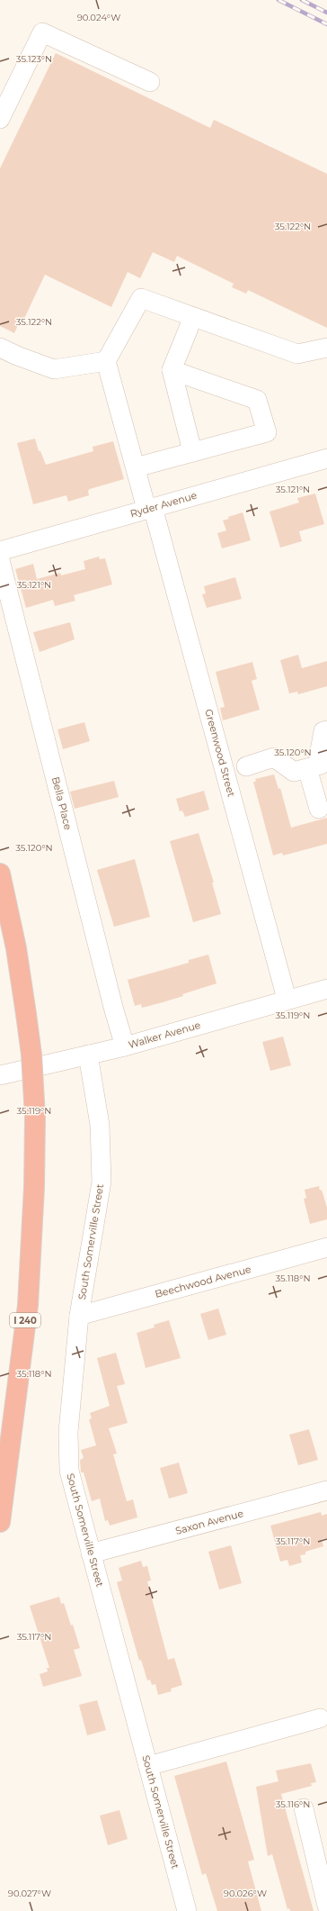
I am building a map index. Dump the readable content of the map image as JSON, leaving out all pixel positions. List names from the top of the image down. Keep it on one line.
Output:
{"streets":{"highway":["I 240"],"street":["Ryder Avenue","Greenwood Street","Bella Place","Walker Avenue","South Somerville Street","Beechwood Avenue","Saxon Avenue"]},"crossings":[["Ryder Avenue","Greenwood Street"],["Greenwood Street","Walker Avenue"],["Bella Place","Walker Avenue"],["Walker Avenue","South Somerville Street"],["South Somerville Street","Beechwood Avenue"],["South Somerville Street","Saxon Avenue"]],"coordinates":["90.024°W","35.123°N","35.122°N","35.121°N","35.120°N","35.119°N","35.118°N","35.117°N","35.116°N","90.027°W","90.026°W"]}
